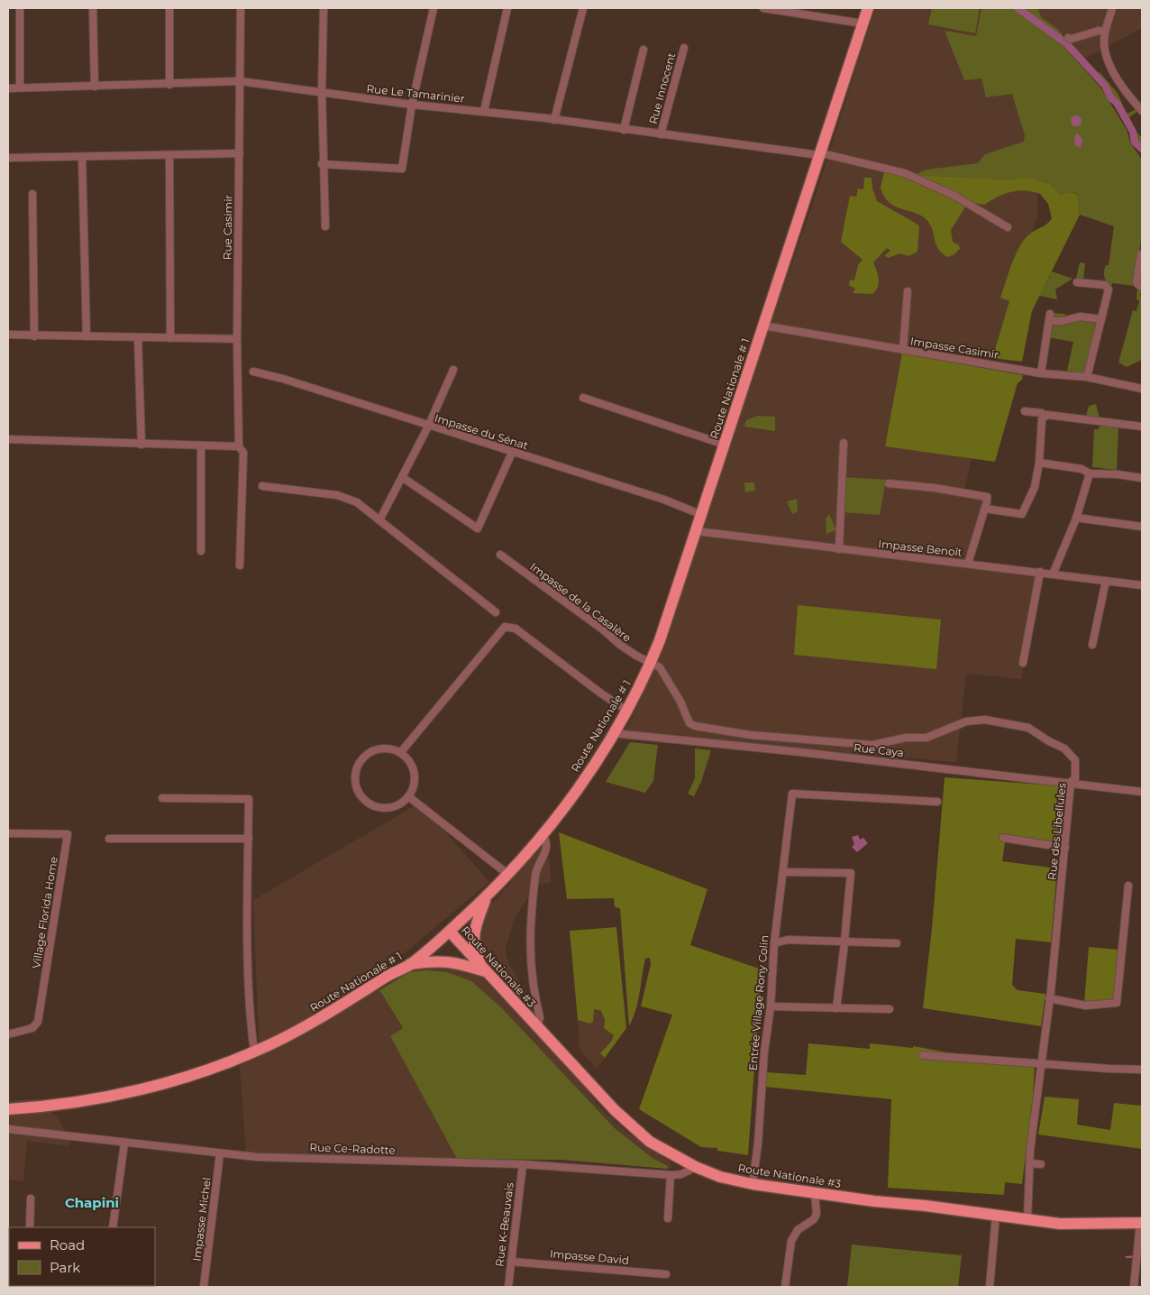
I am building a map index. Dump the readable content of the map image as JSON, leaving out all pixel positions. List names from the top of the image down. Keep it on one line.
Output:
{"streets":{"main road":["Route Nationale # 1","Route Nationale #3"],"street":["Rue Innocent","Rue Le Tamarinier","Rue Casimir","Impasse Casimir","Impasse du Sénat","Impasse Benoît","Impasse de la Casalère","Rue Caya","Rue des Libellules","Village Florida Home","Entrée Village Rony Colin","Rue Ce-Radotte","Impasse Michel","Rue K-Beauvais","Impasse David"]},"crossings":[["Rue Innocent","Rue Le Tamarinier"],["Rue Le Tamarinier","Rue Casimir"],["Rue Le Tamarinier","Route Nationale # 1"],["Impasse Casimir","Route Nationale # 1"],["Route Nationale # 1","Impasse du Sénat"],["Route Nationale # 1","Impasse Benoît"],["Route Nationale # 1","Impasse de la Casalère"],["Route Nationale # 1","Rue Caya"],["Route Nationale # 1","Rue des Libellules"],["Route Nationale # 1","Route Nationale #3"],["Impasse de la Casalère","Rue des Libellules"],["Rue Caya","Rue des Libellules"],["Rue des Libellules","Route Nationale #3"],["Route Nationale #3","Entrée Village Rony Colin"],["Route Nationale #3","Rue Ce-Radotte"],["Rue Ce-Radotte","Impasse Michel"],["Rue Ce-Radotte","Rue K-Beauvais"],["Rue K-Beauvais","Impasse David"]],"districts":["Chapini"],"legend":["Road","Park"]}
